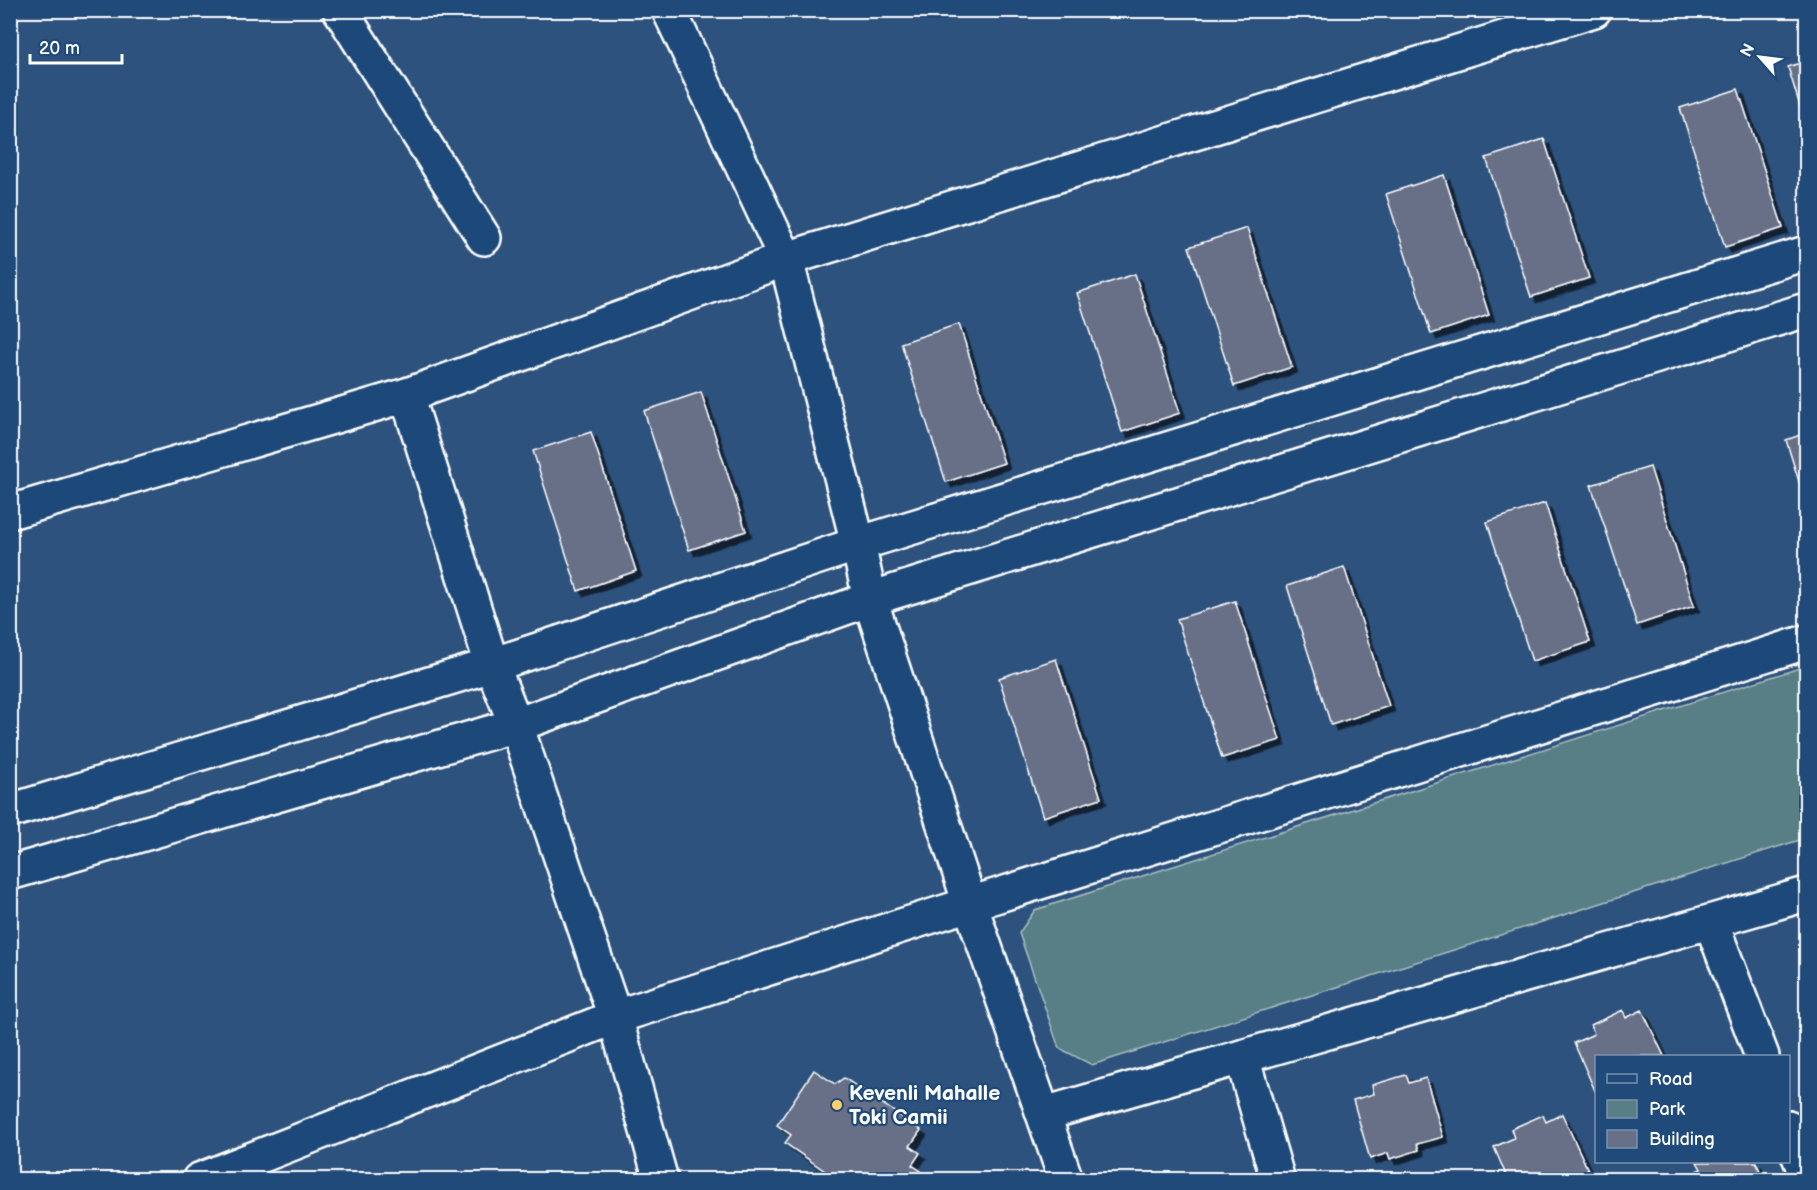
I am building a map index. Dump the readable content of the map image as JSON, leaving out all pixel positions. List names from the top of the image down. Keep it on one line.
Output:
{"places":["Kevenli Mahalle Toki Camii"],"legend":["Road","Park","Building"],"scale_bar":"20 m","north":"top left"}
